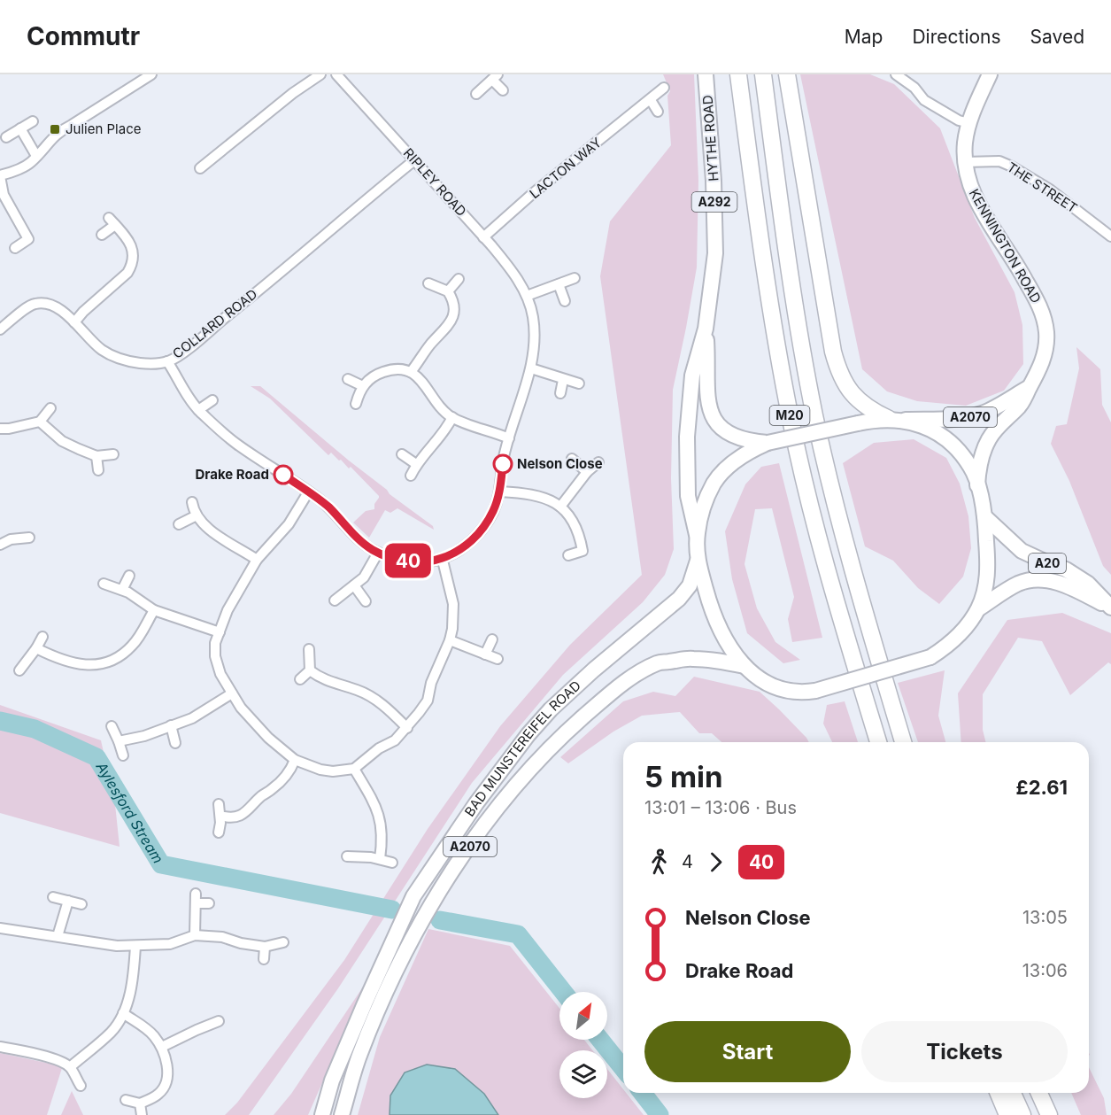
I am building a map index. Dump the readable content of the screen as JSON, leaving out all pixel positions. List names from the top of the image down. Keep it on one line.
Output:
{"streets":{"highway":["M20"],"main road":["HYTHE ROAD","A292","KENNINGTON ROAD","A2070","A20","BAD MUNSTEREIFEL ROAD"],"street":["LACTON WAY","RIPLEY ROAD","THE STREET","COLLARD ROAD"]},"crossings":[["LACTON WAY","RIPLEY ROAD"],["RIPLEY ROAD","COLLARD ROAD"],["THE STREET","KENNINGTON ROAD"],["KENNINGTON ROAD","A2070"]],"water":["Aylesford Stream"],"places":{"transit":["Julien Place"],"other":["Nelson Close","Drake Road"]},"lines":["bus line 40"],"north":"top right","page":{"header":"Commutr","nav":["Map","Directions","Saved"],"on_map":"40","heading":["5 min","13:01 – 13:06 · Bus","£2.61"],"legs":["4","40"],"list":[{"name":"Nelson Close","value":"13:05"},{"name":"Drake Road","value":"13:06"}],"buttons":["Start","Tickets"]}}
